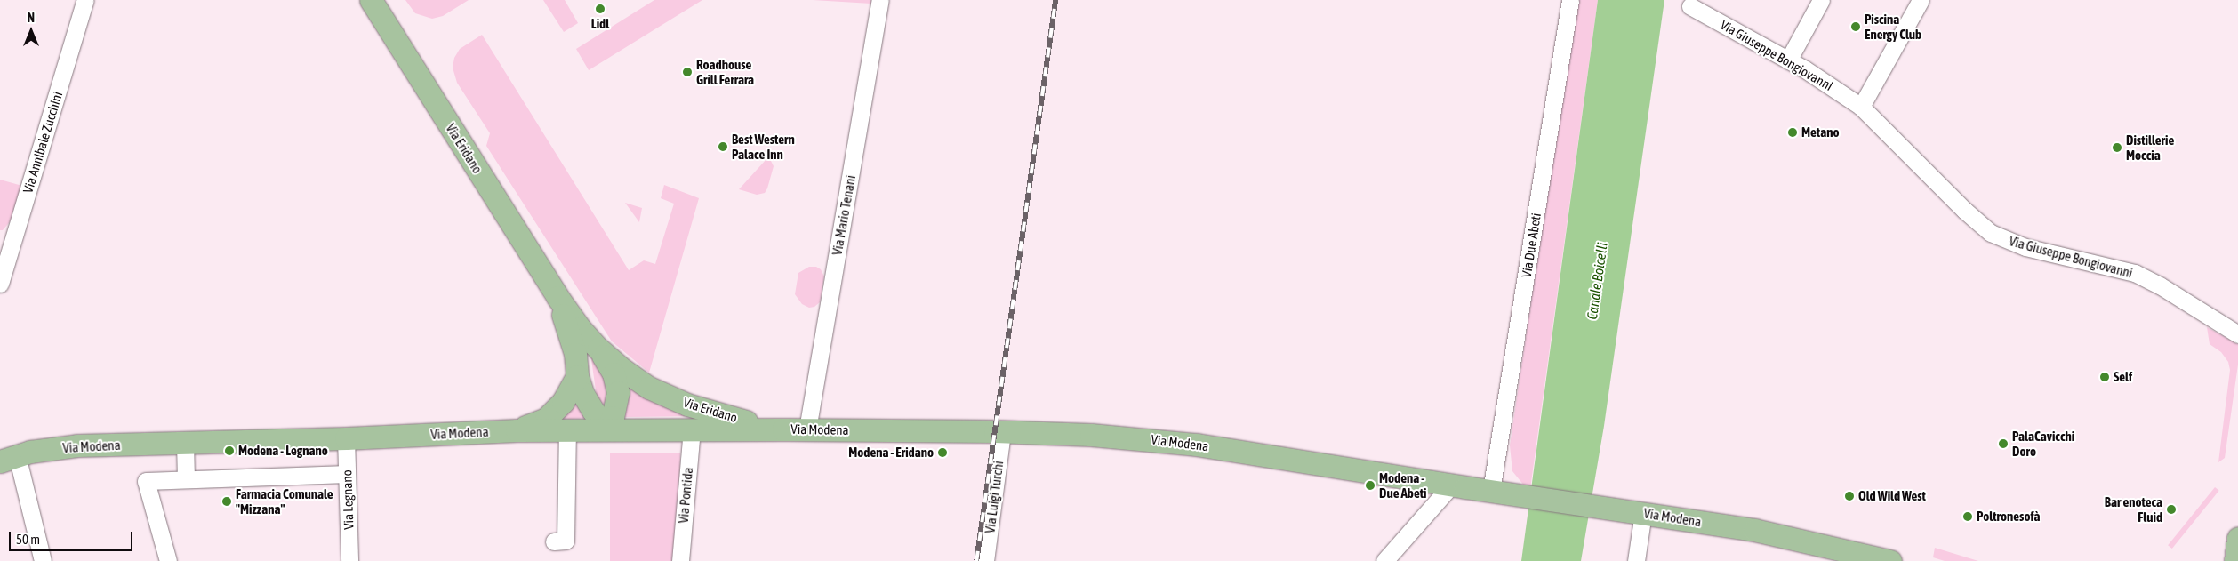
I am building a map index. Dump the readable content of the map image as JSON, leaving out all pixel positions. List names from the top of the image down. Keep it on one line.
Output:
{"streets":{"main road":["Via Eridano","Via Modena"],"street":["Via Giuseppe Bongiovanni","Via Annibale Zucchini","Via Mario Tenani","Via Due Abeti","Via Pontida","Via Luigi Turchi","Via Legnano"]},"crossings":[["Via Eridano","Via Modena"],["Via Mario Tenani","Via Modena"],["Via Due Abeti","Via Modena"],["Via Modena","Via Pontida"],["Via Modena","Via Luigi Turchi"],["Via Modena","Via Legnano"]],"water":["Canale Boicelli"],"places":["Lidl","Piscina Energy Club","Roadhouse Grill Ferrara","Metano","Best Western Palace Inn","Distillerie Moccia","Self","PalaCavicchi Doro","Modena - Legnano","Modena - Eridano","Modena - Due Abeti","Old Wild West","Farmacia Comunale \"Mizzana\"","Bar enoteca Fluid","Poltronesofà"],"scale_bar":"50 m","north":"top"}
